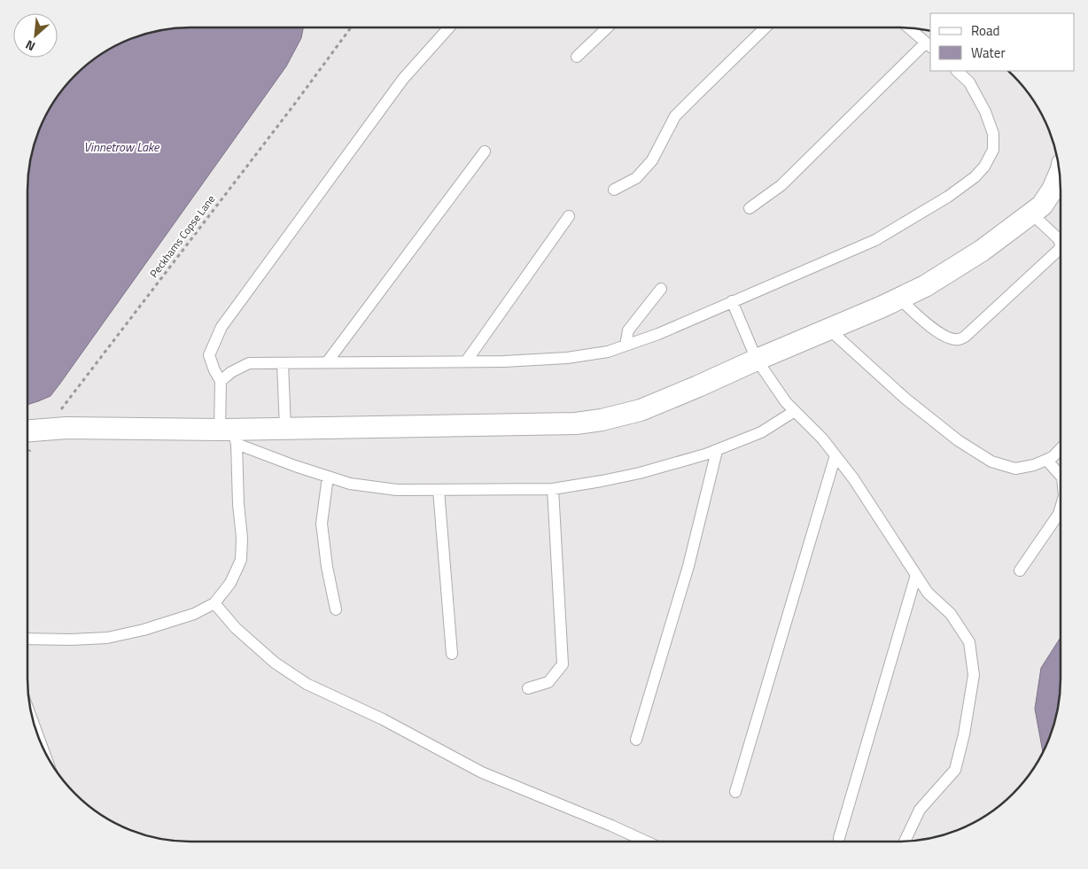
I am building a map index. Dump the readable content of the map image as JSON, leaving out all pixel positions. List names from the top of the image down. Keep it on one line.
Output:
{"streets":{"path":["Peckhams Copse Lane"]},"water":["Vinnetrow Lake"],"legend":["Road","Water"],"north":"bottom left"}
